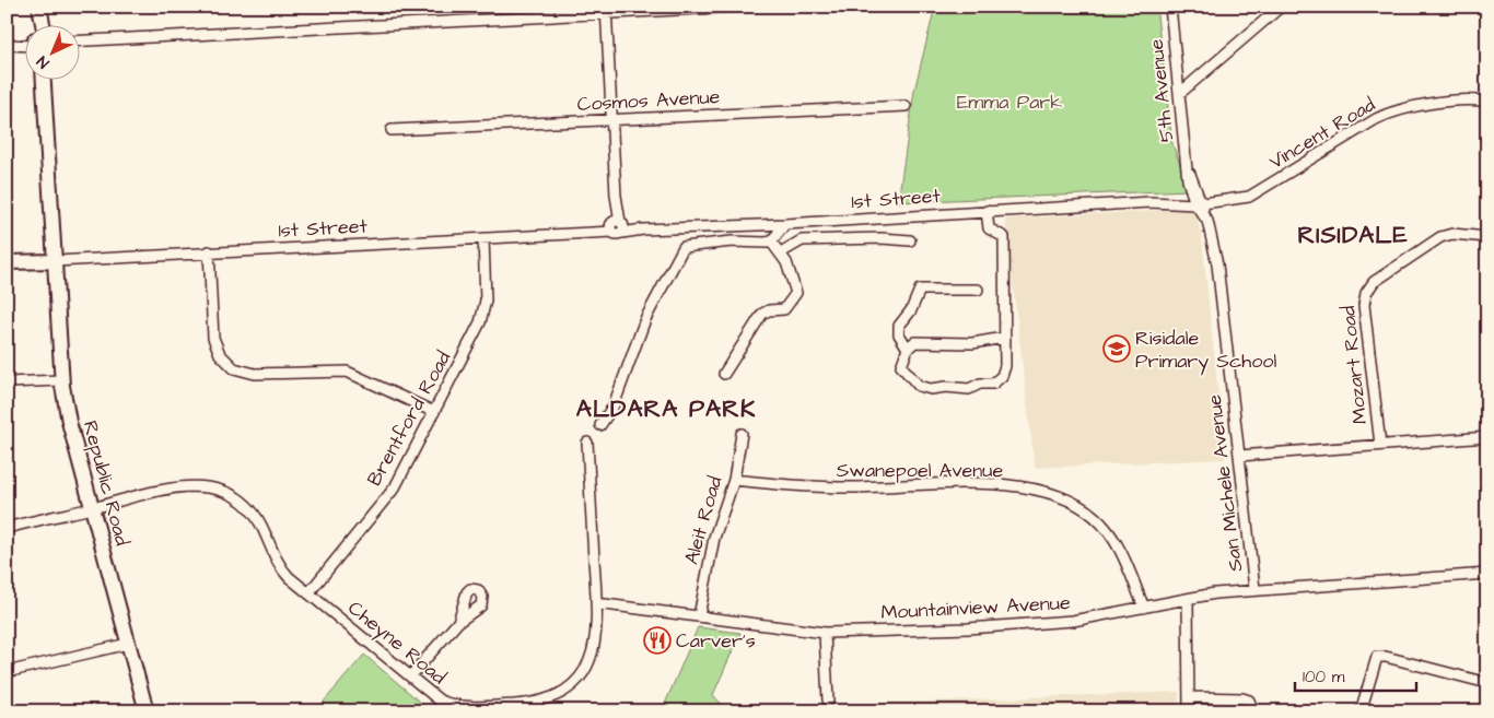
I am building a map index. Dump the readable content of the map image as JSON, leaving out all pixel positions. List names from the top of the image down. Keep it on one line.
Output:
{"streets":{"main road":["Republic Road"],"street":["5th Avenue","Cosmos Avenue","Vincent Road","1st Street","Mozart Road","Brentford Road","Swanepoel Avenue","San Michele Avenue","Aleit Road","Mountainview Avenue","Cheyne Road"]},"crossings":[["5th Avenue","San Michele Avenue"],["Vincent Road","1st Street"],["Vincent Road","San Michele Avenue"],["1st Street","Brentford Road"],["1st Street","Republic Road"],["1st Street","San Michele Avenue"],["Brentford Road","Cheyne Road"],["Swanepoel Avenue","Aleit Road"],["Swanepoel Avenue","Mountainview Avenue"],["Republic Road","Cheyne Road"],["San Michele Avenue","Mountainview Avenue"],["Aleit Road","Mountainview Avenue"],["Mountainview Avenue","Cheyne Road"]],"districts":["RISIDALE","ALDARA PARK"],"parks":["Emma Park"],"places":{"school or university":["Risidale Primary School"],"restaurant":["Carver's"]},"scale_bar":"100 m","north":"bottom left"}
